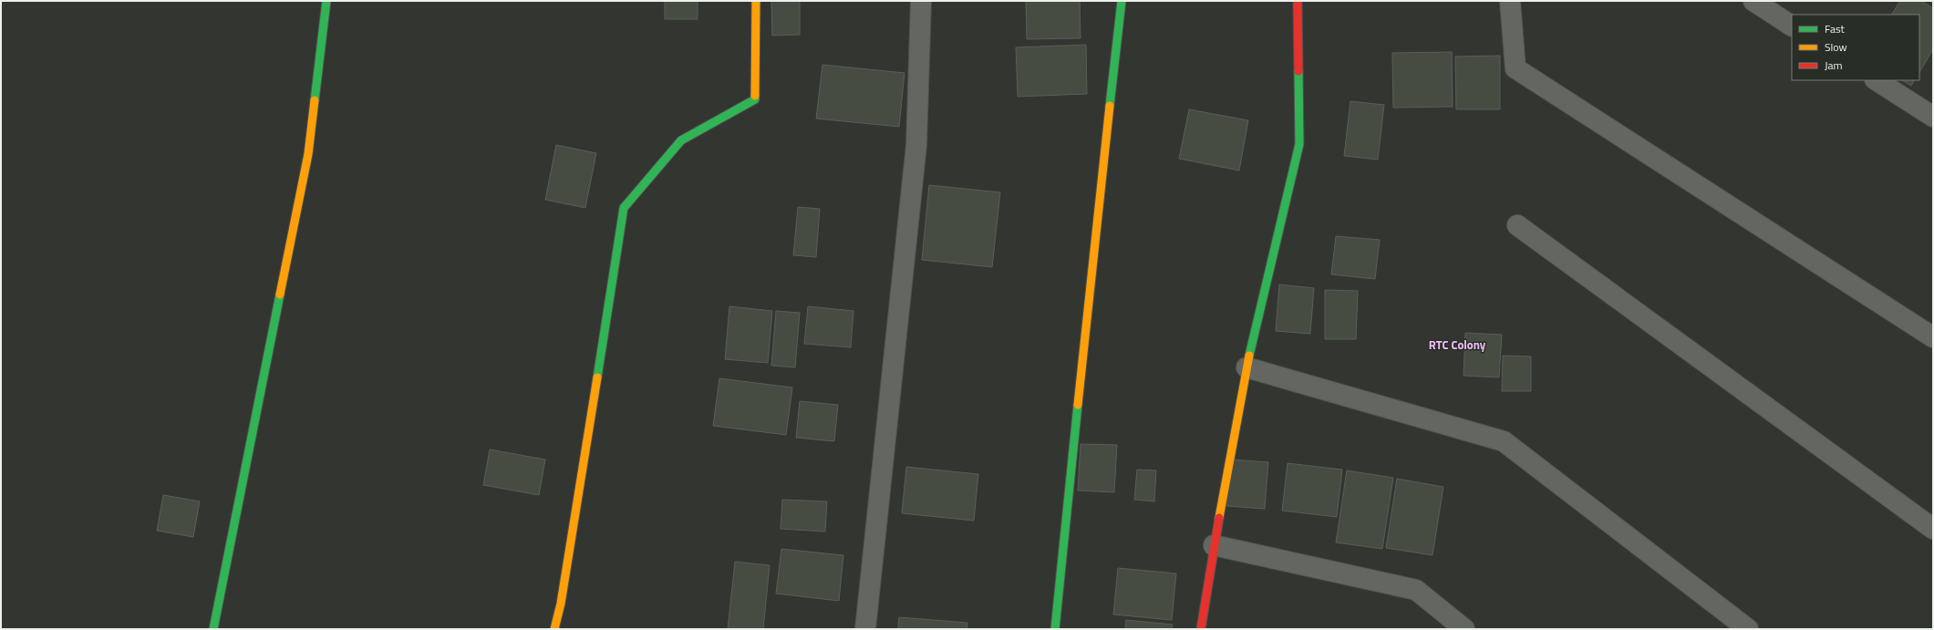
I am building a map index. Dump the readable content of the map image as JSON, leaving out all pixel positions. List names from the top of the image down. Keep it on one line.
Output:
{"districts":["RTC Colony"],"legend":["Fast","Slow","Jam"]}
